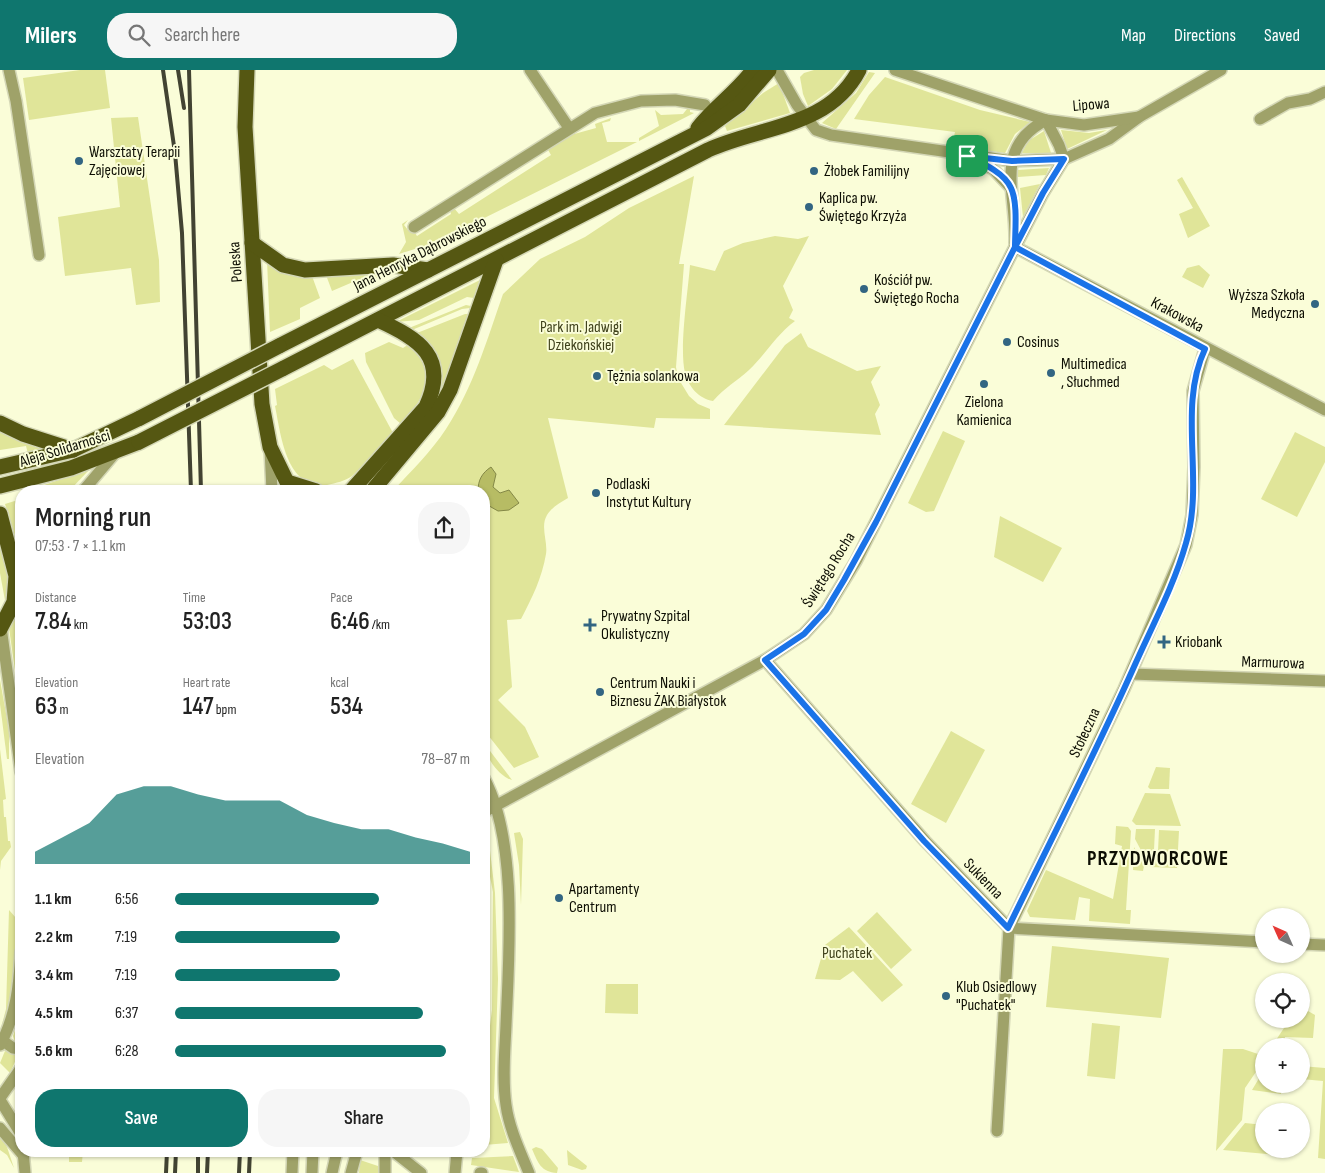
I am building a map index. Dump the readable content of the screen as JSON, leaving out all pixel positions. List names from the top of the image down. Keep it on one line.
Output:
{"streets":{"main road":["Jana Henryka Dąbrowskiego","Poleska","Aleja Solidarności"],"street":["Lipowa","Krakowska","Świętego Rocha","Marmurowa","Stołeczna","Sukienna"]},"crossings":[["Lipowa","Świętego Rocha"],["Jana Henryka Dąbrowskiego","Aleja Solidarności"],["Krakowska","Świętego Rocha"],["Krakowska","Stołeczna"],["Świętego Rocha","Sukienna"],["Marmurowa","Stołeczna"],["Stołeczna","Sukienna"]],"districts":["PRZYDWORCOWE"],"parks":["Park im. Jadwigi Dziekońskiej","Puchatek"],"places":{"other":["Warsztaty Terapii Zajęciowej","Żłobek Familijny","Kaplica pw. Świętego Krzyża","Kościół pw. Świętego Rocha","Wyższa Szkoła Medyczna","Cosinus","Multimedica , Słuchmed","Tężnia solankowa","Zielona Kamienica","Podlaski Instytut Kultury","Centrum Nauki i Biznesu ŻAK Białystok","Apartamenty Centrum","Klub Osiedlowy \"Puchatek\""],"health":["Prywatny Szpital Okulistyczny","Kriobank"]},"north":"top left","page":{"header":"Milers","search":"Search here","nav":["Map","Directions","Saved"],"heading":["Morning run","07:53 · 7 × 1.1 km"],"stats":[["Distance","7.84 km"],["Time","53:03"],["Pace","6:46 /km"],["Elevation","63 m"],["Heart rate","147 bpm"],["kcal","534"]],"chart":["Elevation","78–87 m"],"list":[{"name":"1.1 km","note":"6:56"},{"name":"2.2 km","note":"7:19"},{"name":"3.4 km","note":"7:19"},{"name":"4.5 km","note":"6:37"},{"name":"5.6 km","note":"6:28"}],"map_buttons":["+","−"],"buttons":["Save","Share"]}}
